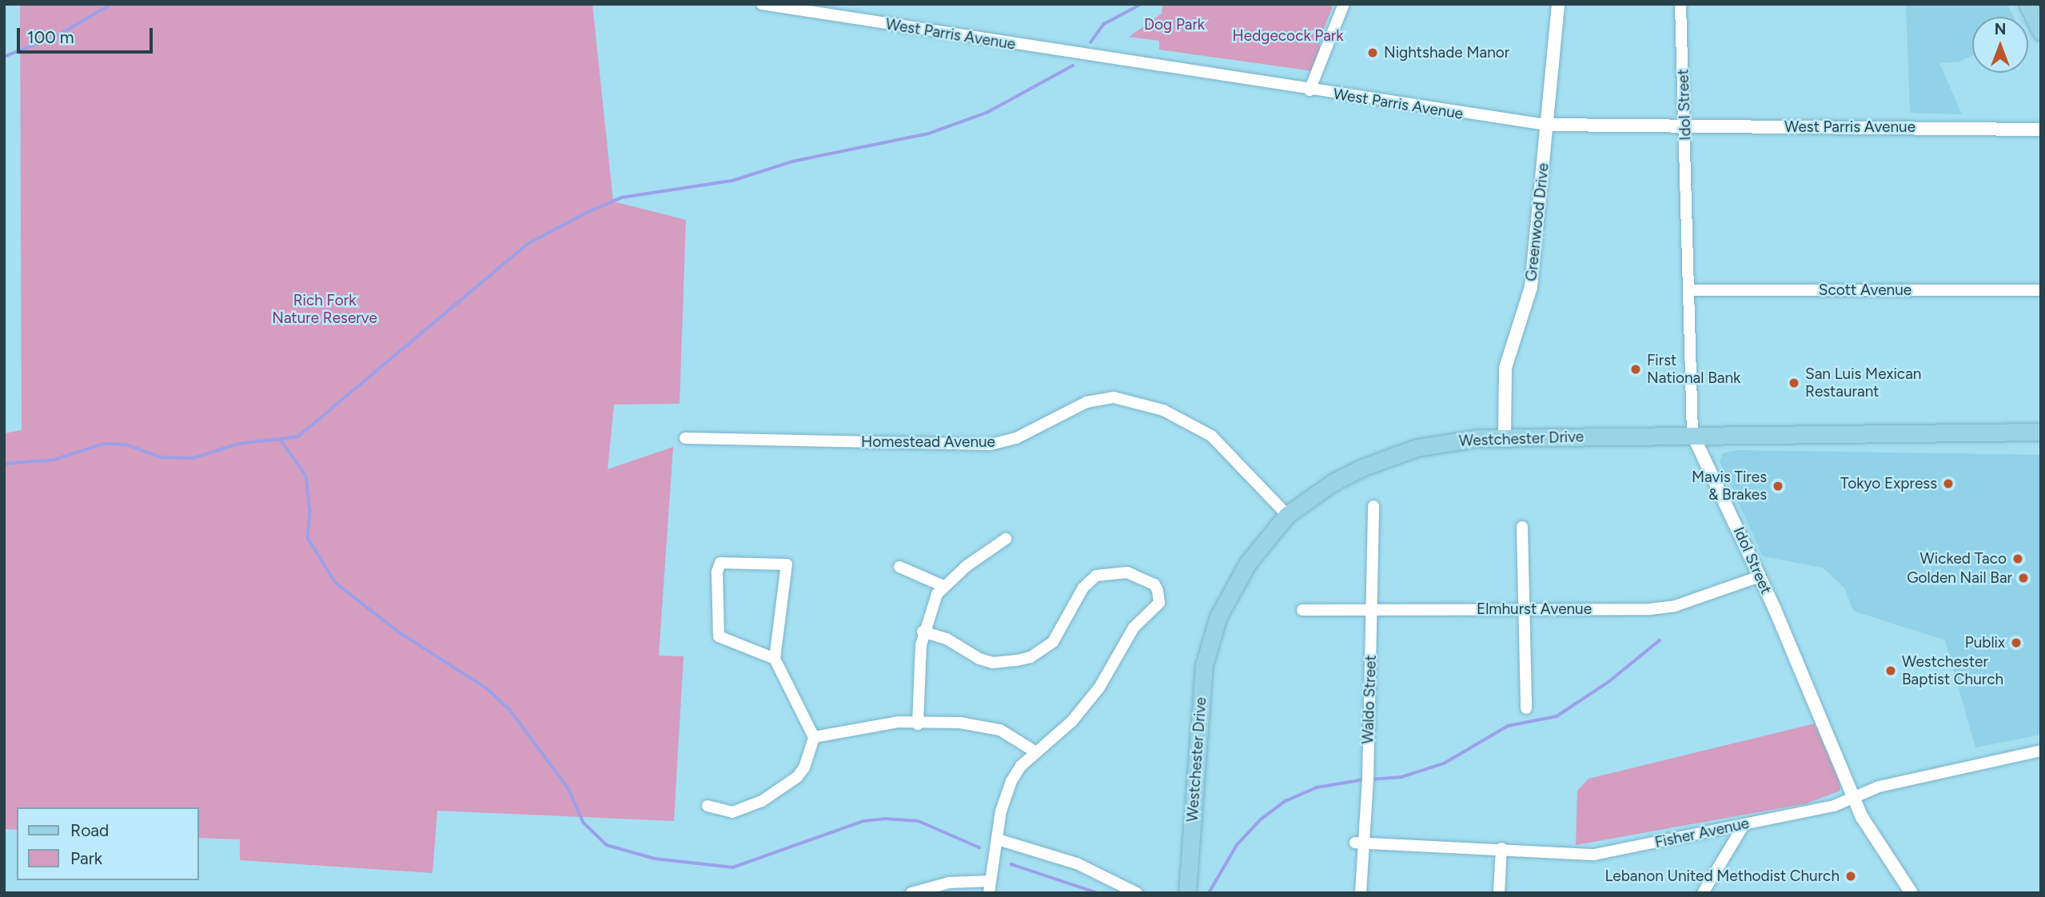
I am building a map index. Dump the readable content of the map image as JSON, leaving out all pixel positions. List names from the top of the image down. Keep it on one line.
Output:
{"streets":{"main road":["Westchester Drive"],"street":["West Parris Avenue","Idol Street","Greenwood Drive","Scott Avenue","Homestead Avenue","Elmhurst Avenue","Waldo Street","Fisher Avenue"]},"crossings":[["West Parris Avenue","Idol Street"],["West Parris Avenue","Greenwood Drive"],["Idol Street","Scott Avenue"],["Idol Street","Westchester Drive"],["Idol Street","Elmhurst Avenue"],["Idol Street","Fisher Avenue"],["Greenwood Drive","Westchester Drive"],["Westchester Drive","Homestead Avenue"],["Elmhurst Avenue","Waldo Street"],["Waldo Street","Fisher Avenue"]],"parks":["Dog Park","Hedgecock Park","Rich Fork Nature Reserve"],"places":["Nightshade Manor","First National Bank","San Luis Mexican Restaurant","Tokyo Express","Mavis Tires & Brakes","Wicked Taco","Golden Nail Bar","Publix","Westchester Baptist Church","Lebanon United Methodist Church"],"legend":["Road","Park"],"scale_bar":"100 m","north":"top"}
